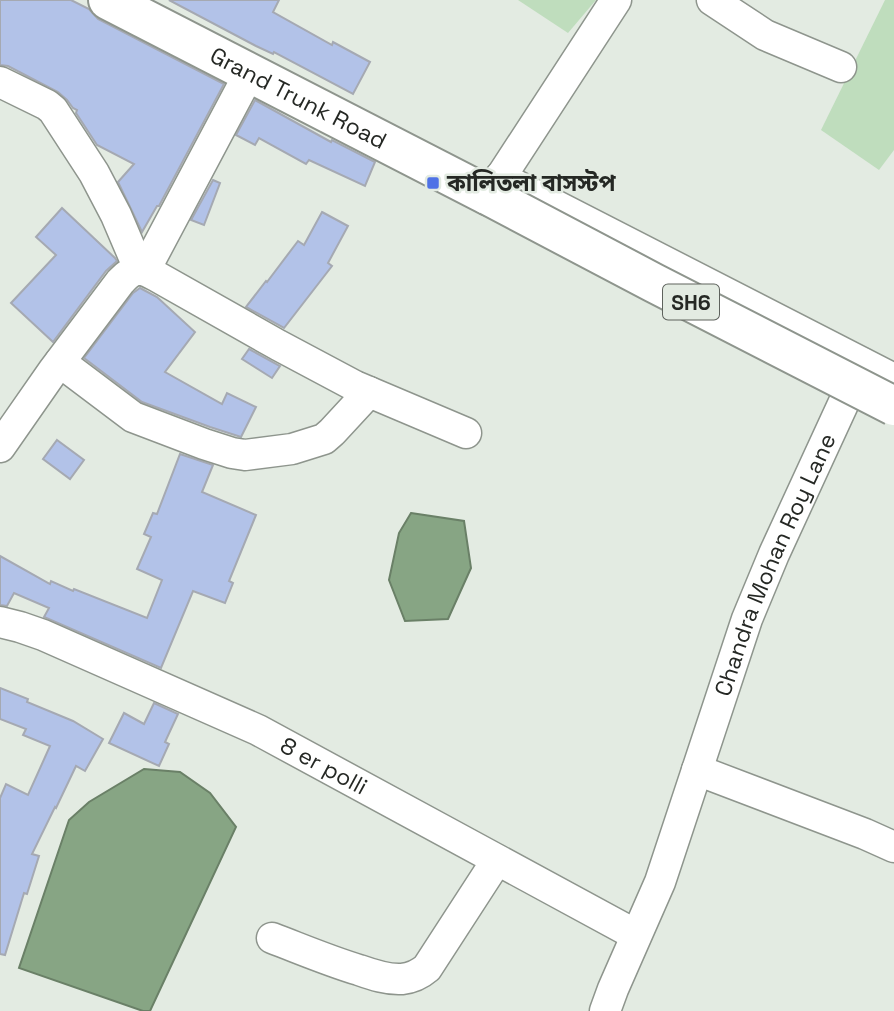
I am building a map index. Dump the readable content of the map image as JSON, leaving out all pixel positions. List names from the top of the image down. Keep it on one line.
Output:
{"streets":{"main road":["Grand Trunk Road","SH6"],"street":["Chandra Mohan Roy Lane","8 er polli"]},"crossings":[["Grand Trunk Road","SH6"],["Chandra Mohan Roy Lane","8 er polli"]],"places":{"transit":["কালিতলা বাসস্টপ"]}}
